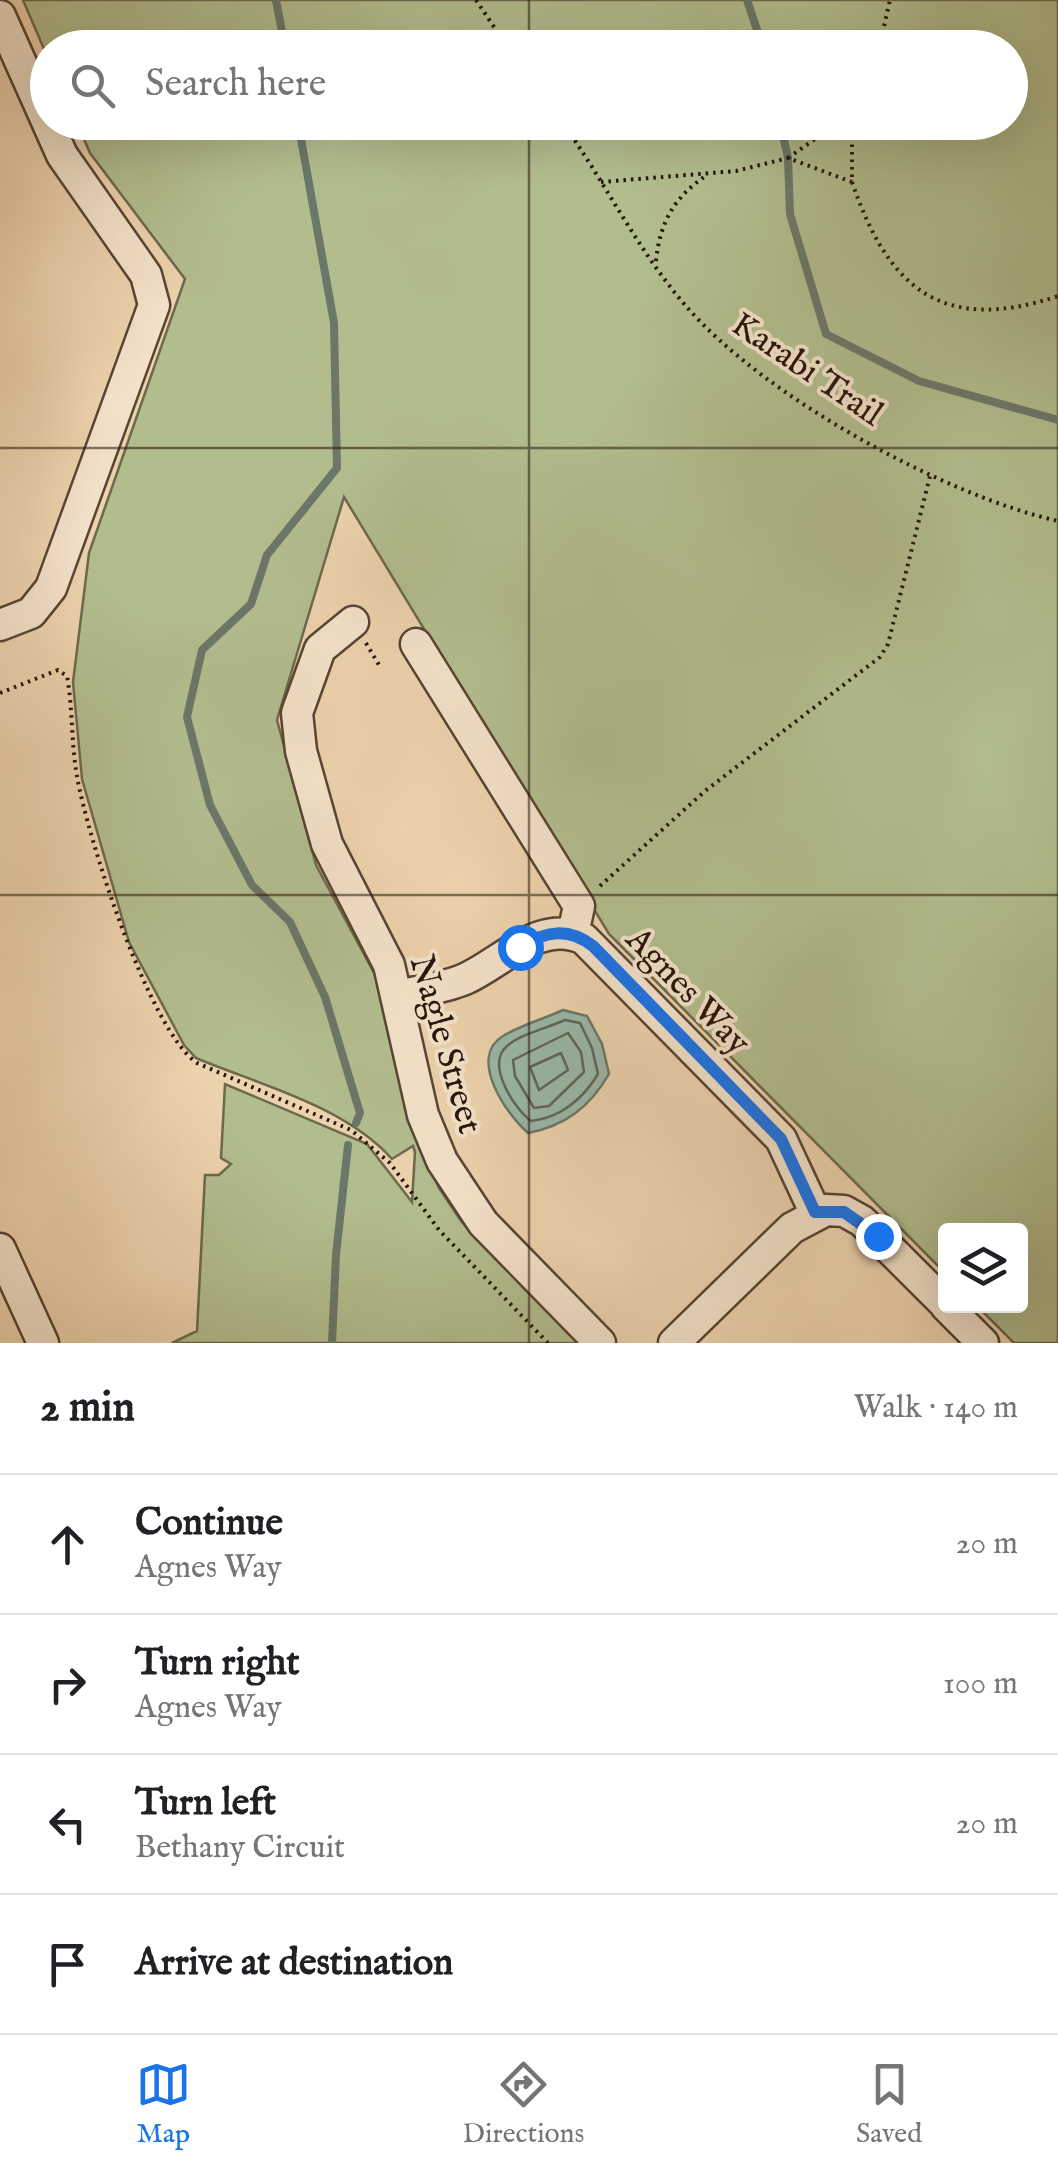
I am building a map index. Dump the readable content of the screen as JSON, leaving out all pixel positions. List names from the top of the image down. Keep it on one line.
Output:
{"streets":{"street":["Agnes Way","Nagle Street"],"path":["Karabi Trail"]},"crossings":[["Agnes Way","Nagle Street"]],"page":{"search":"Search here","heading":["2 min","Walk · 140 m"],"list":[["Continue","Agnes Way","20 m"],["Turn right","Agnes Way","100 m"],["Turn left","Bethany Circuit","20 m"],"Arrive at destination"],"nav":["Map","Directions","Saved"]}}
